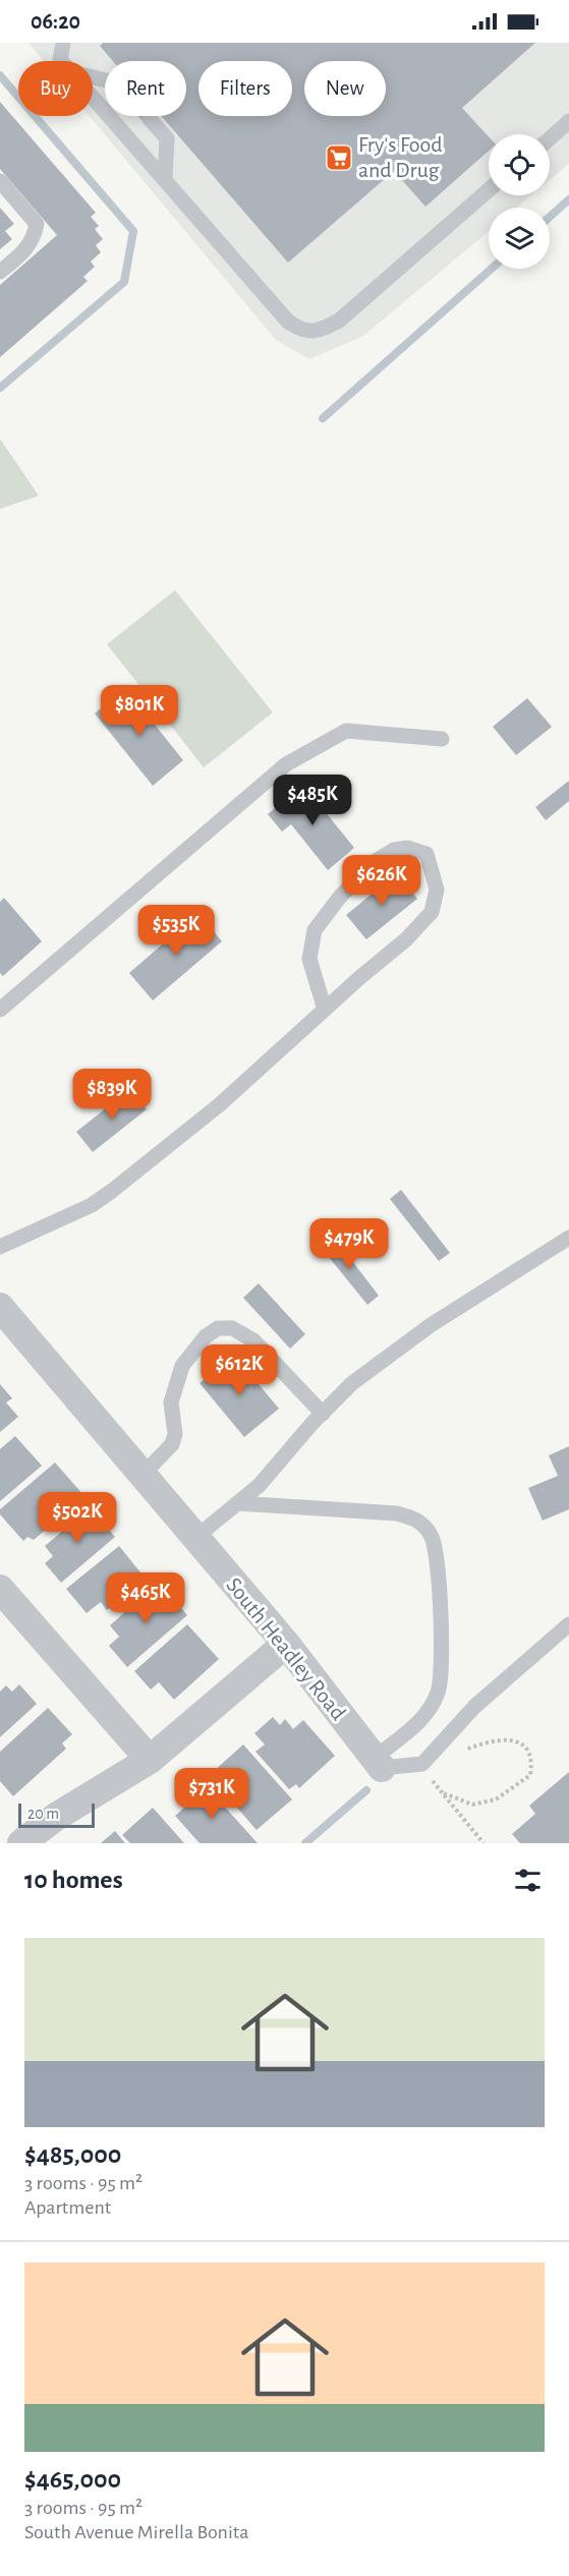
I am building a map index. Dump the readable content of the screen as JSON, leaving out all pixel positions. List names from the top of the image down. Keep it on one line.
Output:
{"streets":{"street":["South Headley Road"]},"places":{"supermarket":["Fry's Food and Drug"]},"scale_bar":"20 m","page":{"status":"06:20","chip":["Buy","Rent","Filters","New"],"price":["$801K","$485K","$626K","$535K","$839K","$479K","$612K","$502K","$465K","$731K"],"scale":"20 m","heading":"10 homes","list":[{"name":"$485,000","note":"3 rooms · 95 m² · Apartment"},{"name":"$465,000","note":"3 rooms · 95 m² · South Avenue Mirella Bonita"}]}}
